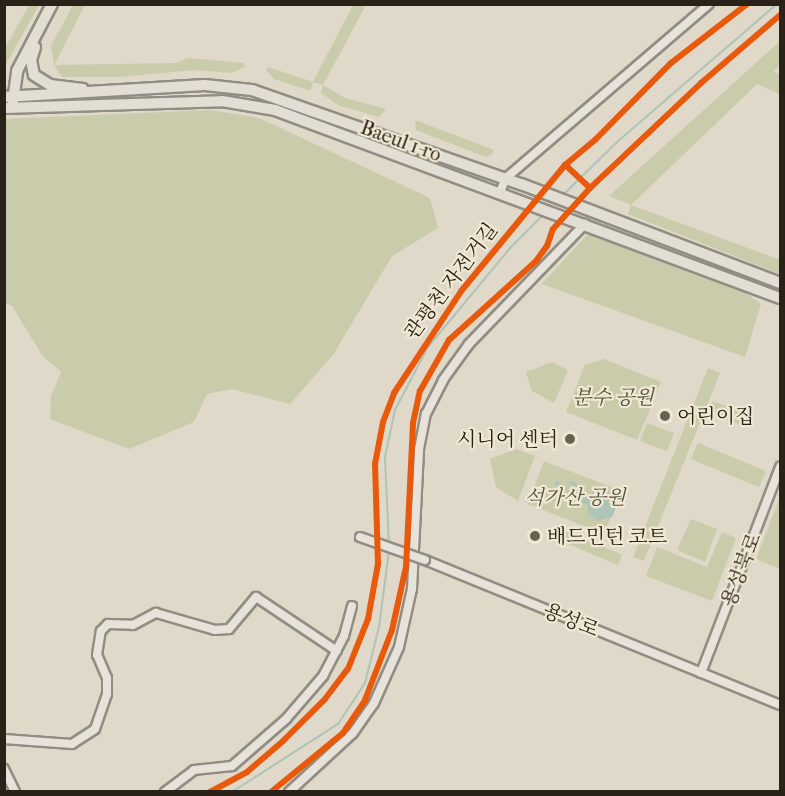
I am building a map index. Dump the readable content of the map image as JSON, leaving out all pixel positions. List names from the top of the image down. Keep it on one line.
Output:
{"streets":{"main road":["Baeul 1-ro"],"street":["용성북로","용성로"],"cycle path":["관평천 자전거길"]},"crossings":[["용성북로","용성로"]],"parks":["분수 공원","석가산 공원"],"places":["어린이집","시니어 센터","배드민턴 코트"]}
